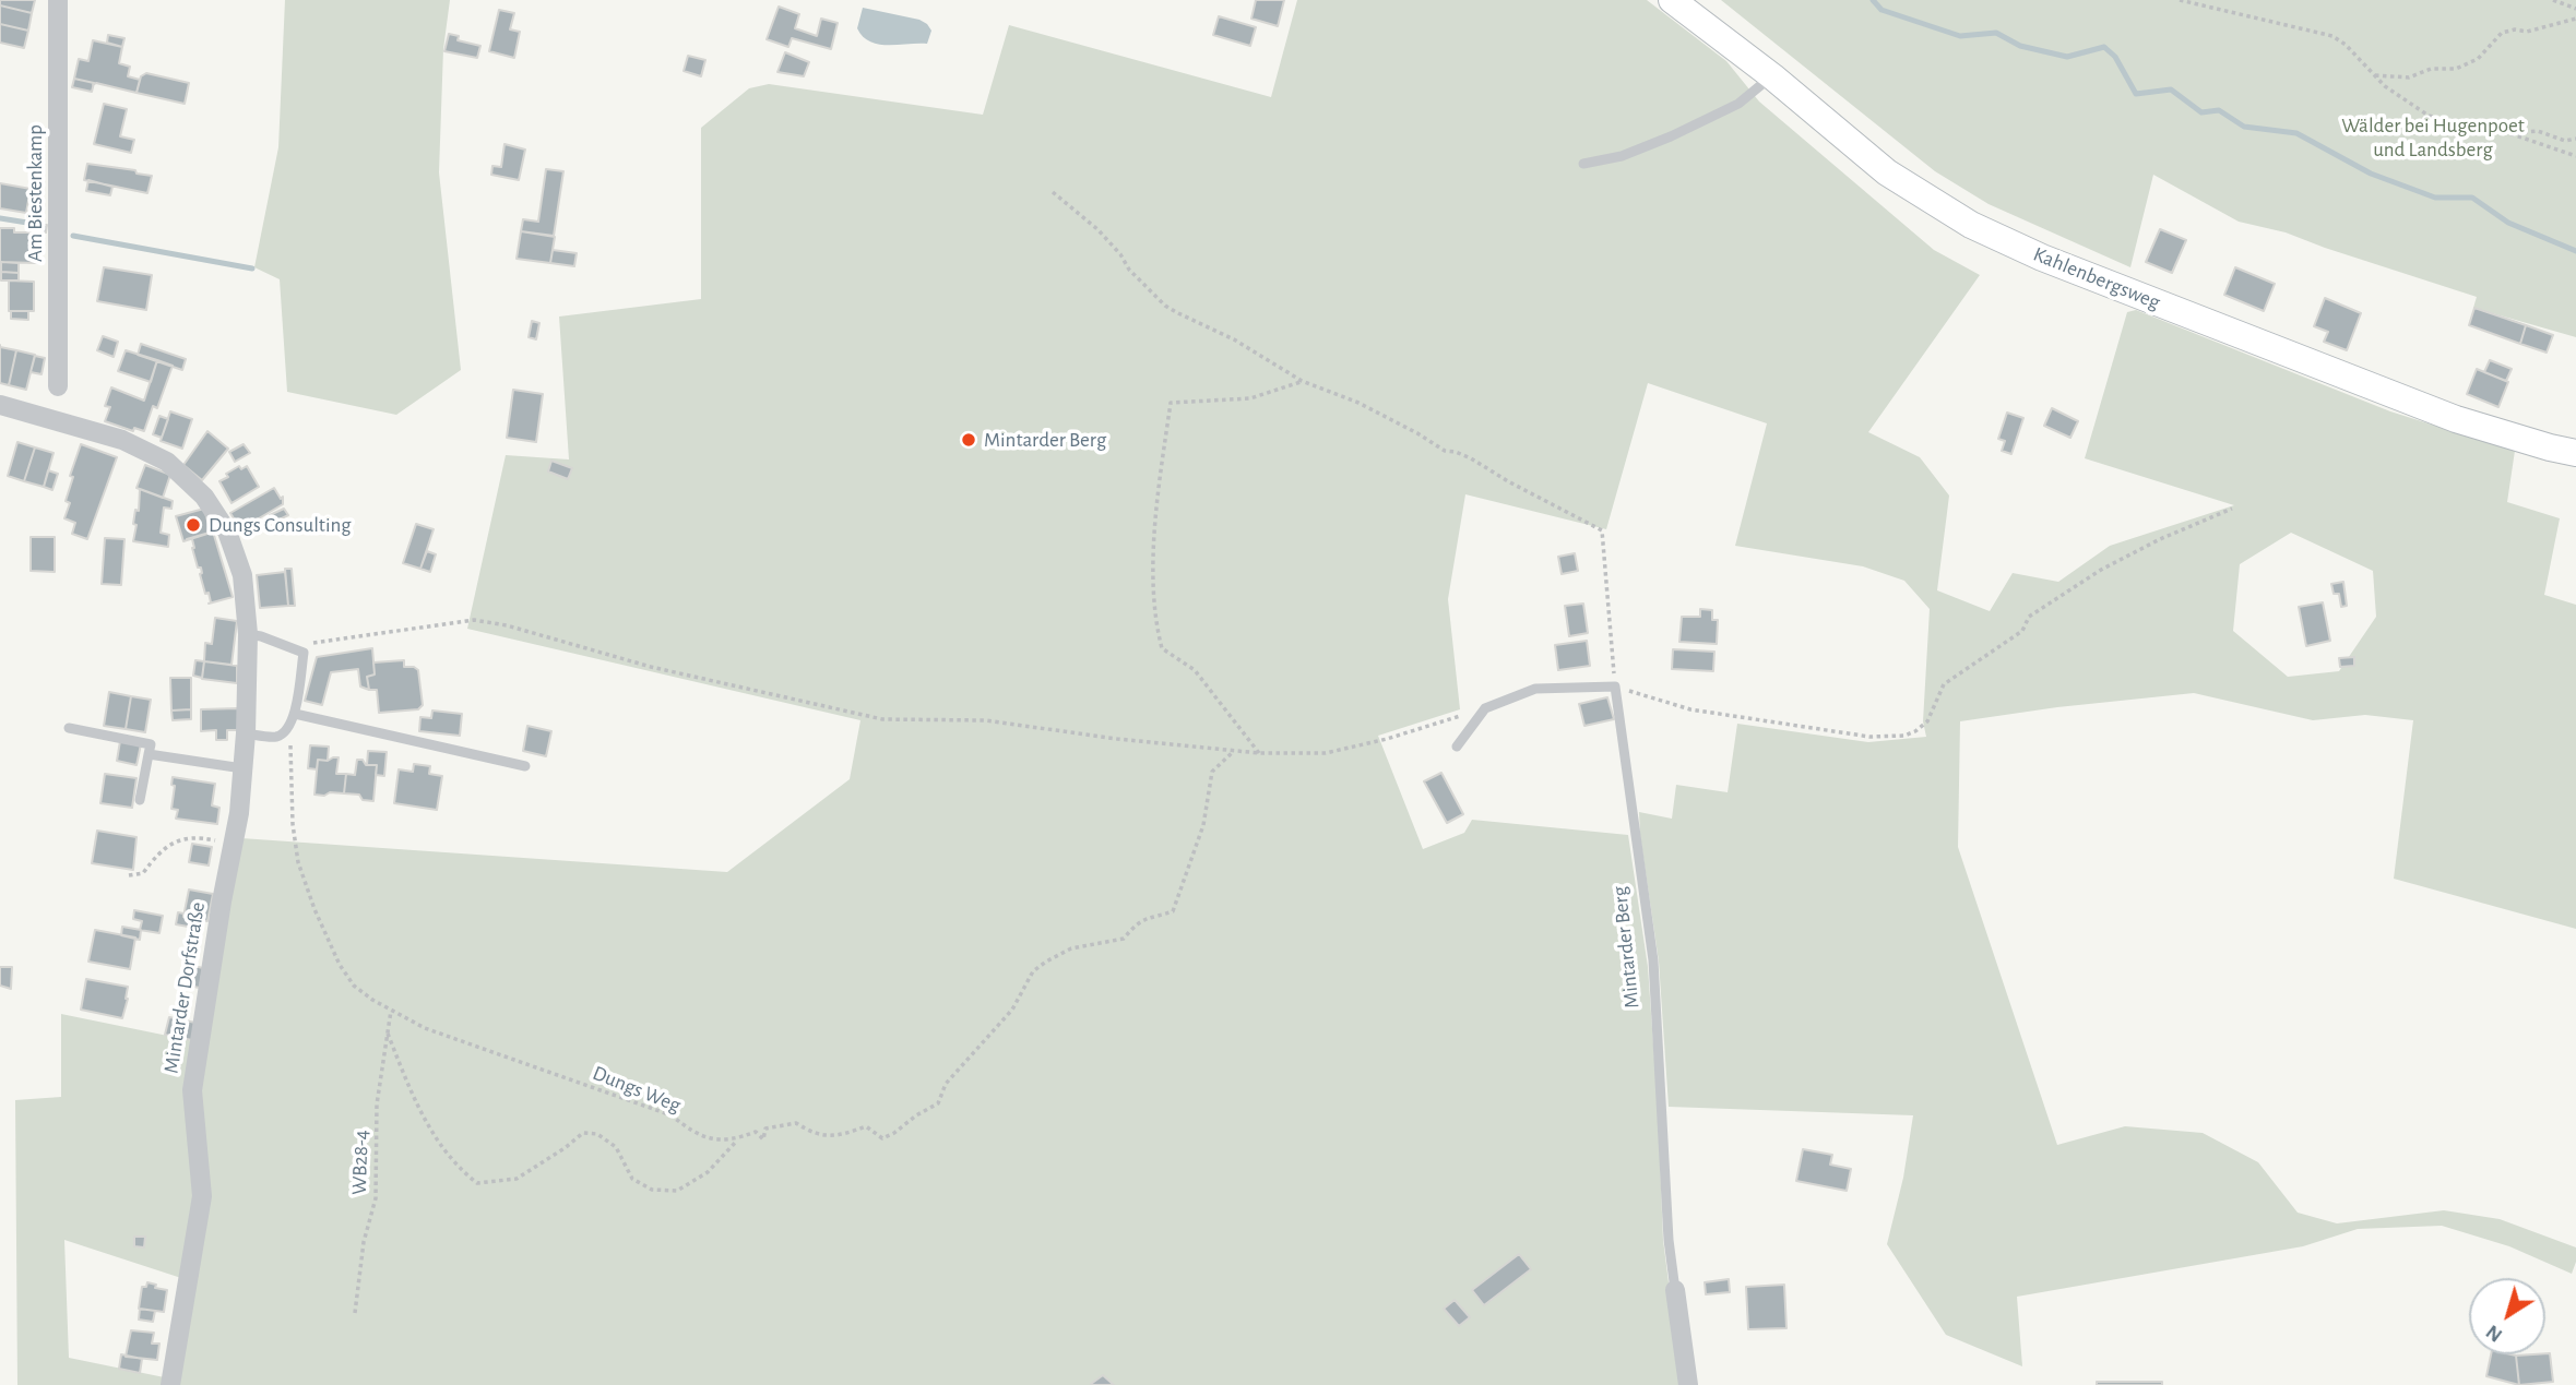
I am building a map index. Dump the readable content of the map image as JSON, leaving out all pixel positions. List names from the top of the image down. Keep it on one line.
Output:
{"streets":{"street":["Am Biestenkamp","Kahlenbergsweg","Mintarder Berg","Mintarder Dorfstraße"],"path":["Dungs Weg","WB28-4"]},"crossings":[["Dungs Weg","WB28-4"]],"parks":["Wälder bei Hugenpoet und Landsberg"],"places":["Mintarder Berg","Dungs Consulting"],"north":"bottom left"}
